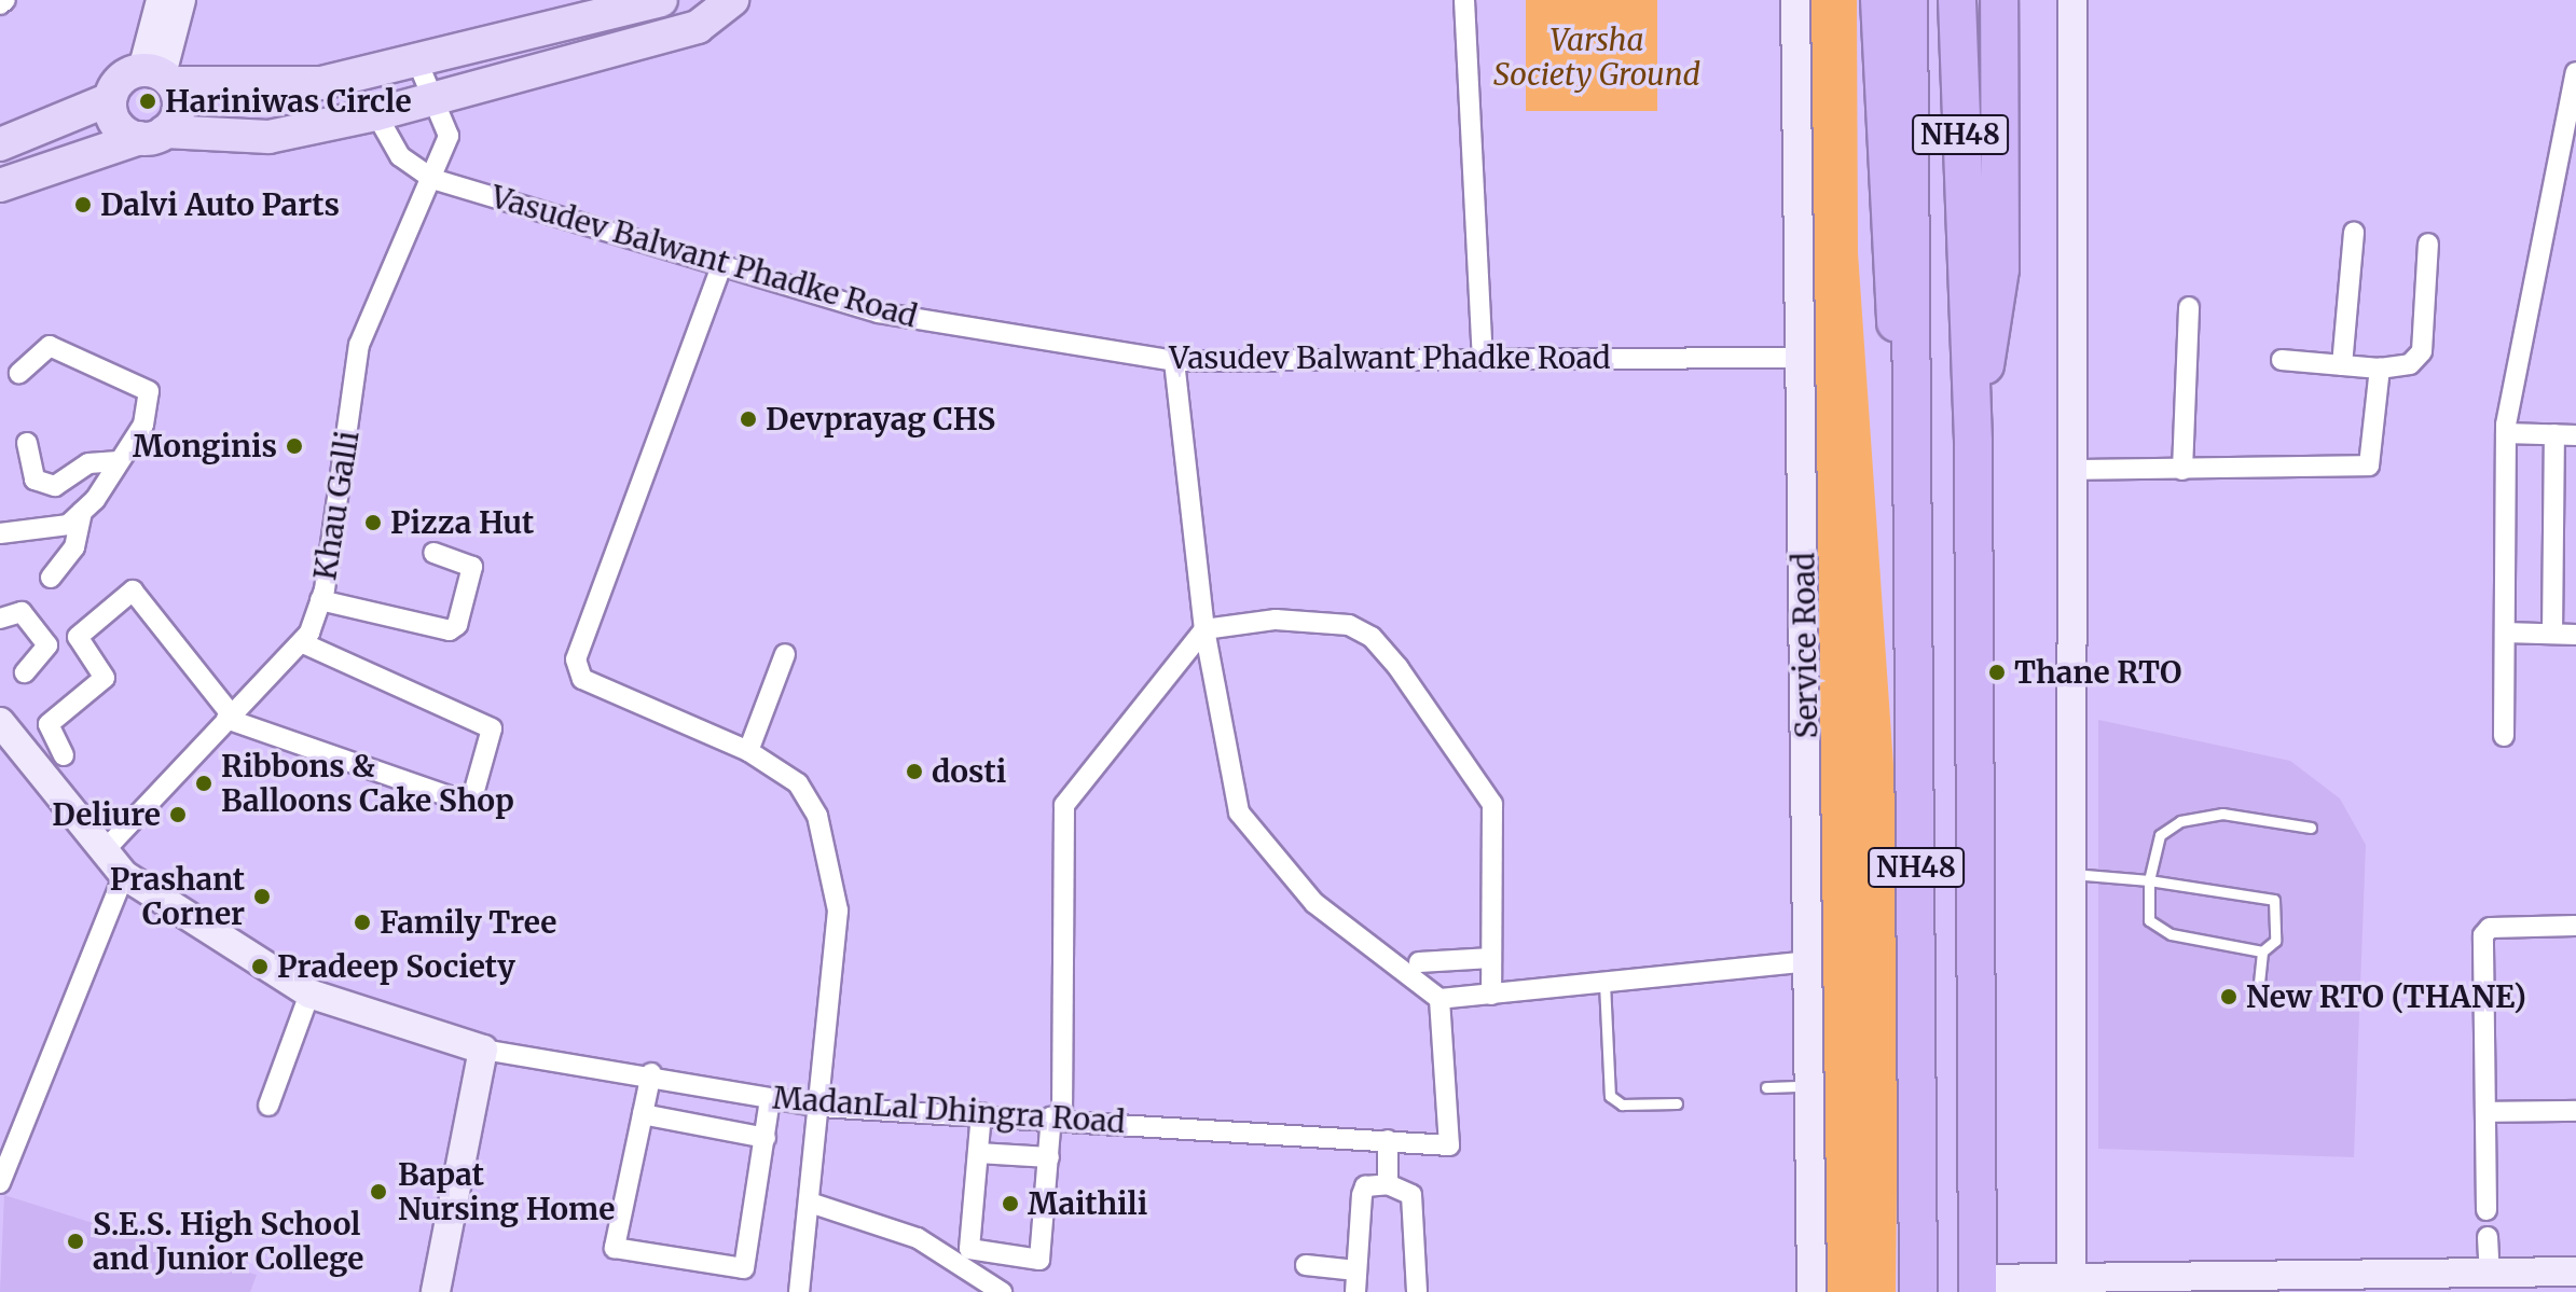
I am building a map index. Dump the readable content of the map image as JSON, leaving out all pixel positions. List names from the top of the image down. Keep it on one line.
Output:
{"streets":{"highway":["NH48"],"street":["Vasudev Balwant Phadke Road","Khau Galli","Service Road","MadanLal Dhingra Road"]},"crossings":[["Vasudev Balwant Phadke Road","Khau Galli"],["Vasudev Balwant Phadke Road","Service Road"],["Khau Galli","MadanLal Dhingra Road"]],"parks":["Varsha Society Ground"],"places":["Hariniwas Circle","Dalvi Auto Parts","Devprayag CHS","Monginis","Pizza Hut","Thane RTO","dosti","Ribbons & Balloons Cake Shop","Deliure","Prashant Corner","Family Tree","Pradeep Society","New RTO (THANE)","Bapat Nursing Home","Maithili","S.E.S. High School and Junior College"]}
